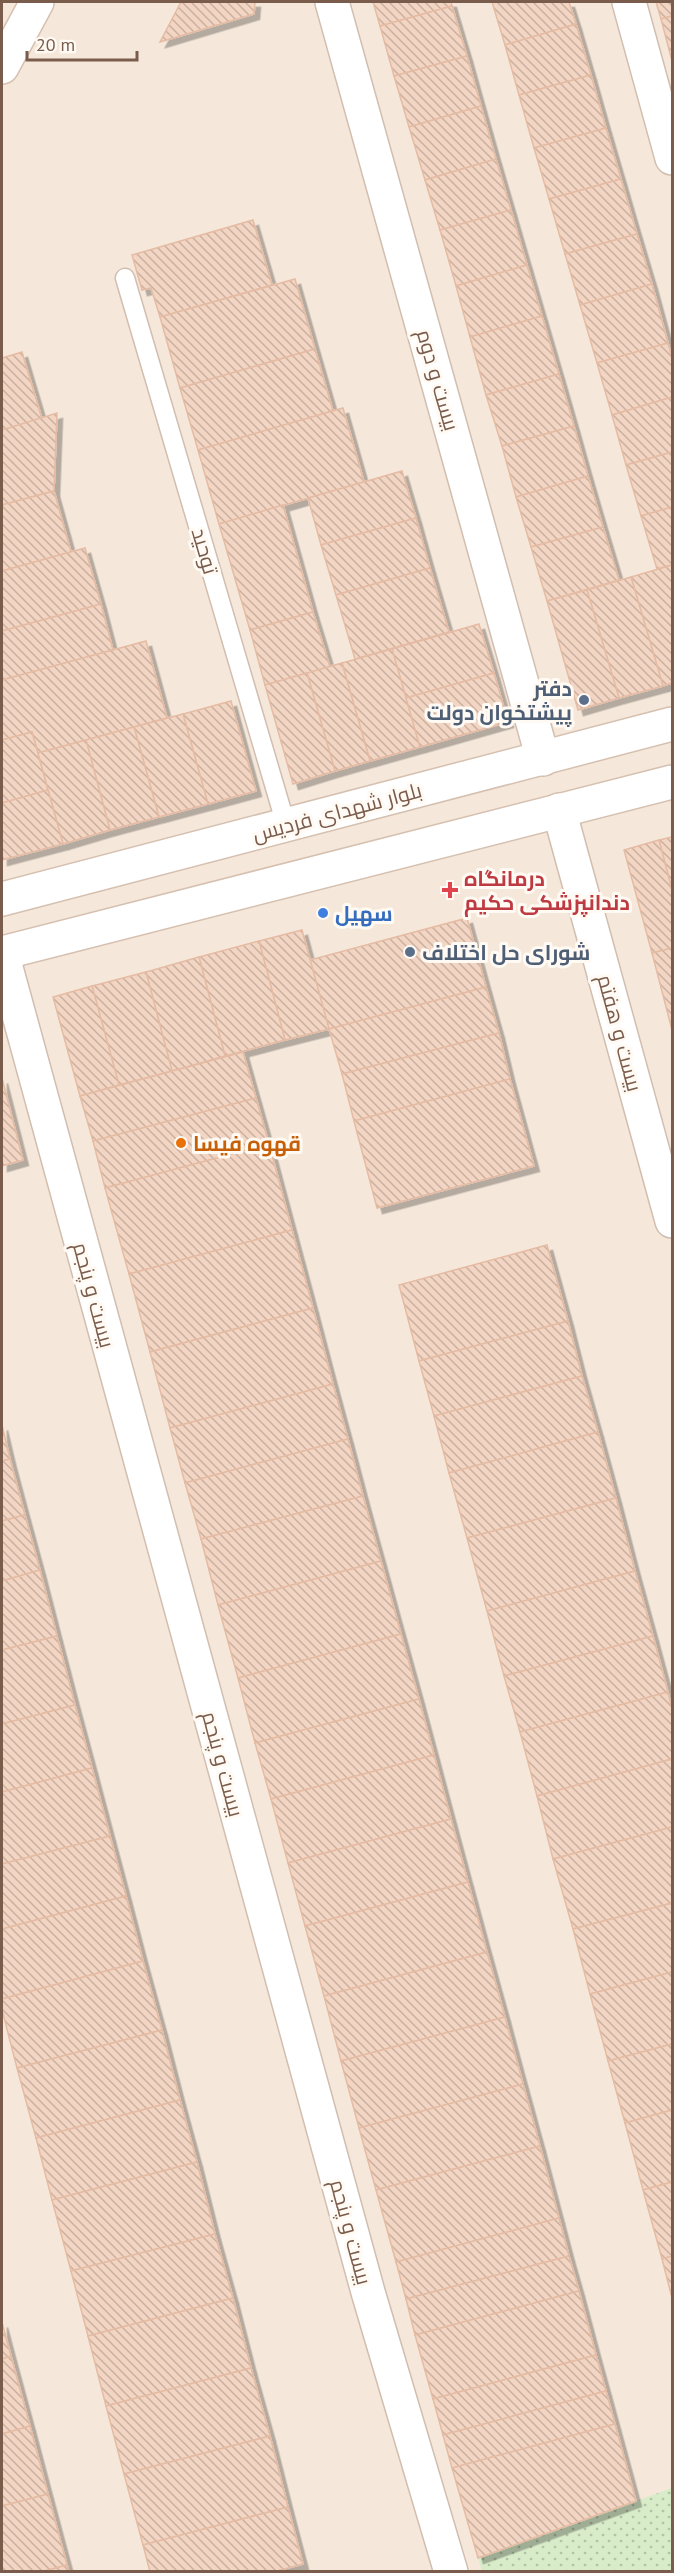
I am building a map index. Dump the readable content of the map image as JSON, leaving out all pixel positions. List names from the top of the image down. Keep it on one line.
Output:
{"streets":{"street":["بیست و دوم","بلوار شهدای فردیس","بیست و هفتم","بیست و پنجم"],"lane":["توحید"]},"crossings":[["بیست و دوم","بلوار شهدای فردیس"],["توحید","بلوار شهدای فردیس"]],"places":{"other":["دفتر پیشتخوان دولت","سهیل","شورای حل اختلاف","قهوه فیسا"],"health":["درمانگاه دندانپزشکی حکیم"]},"scale_bar":"20 m"}
